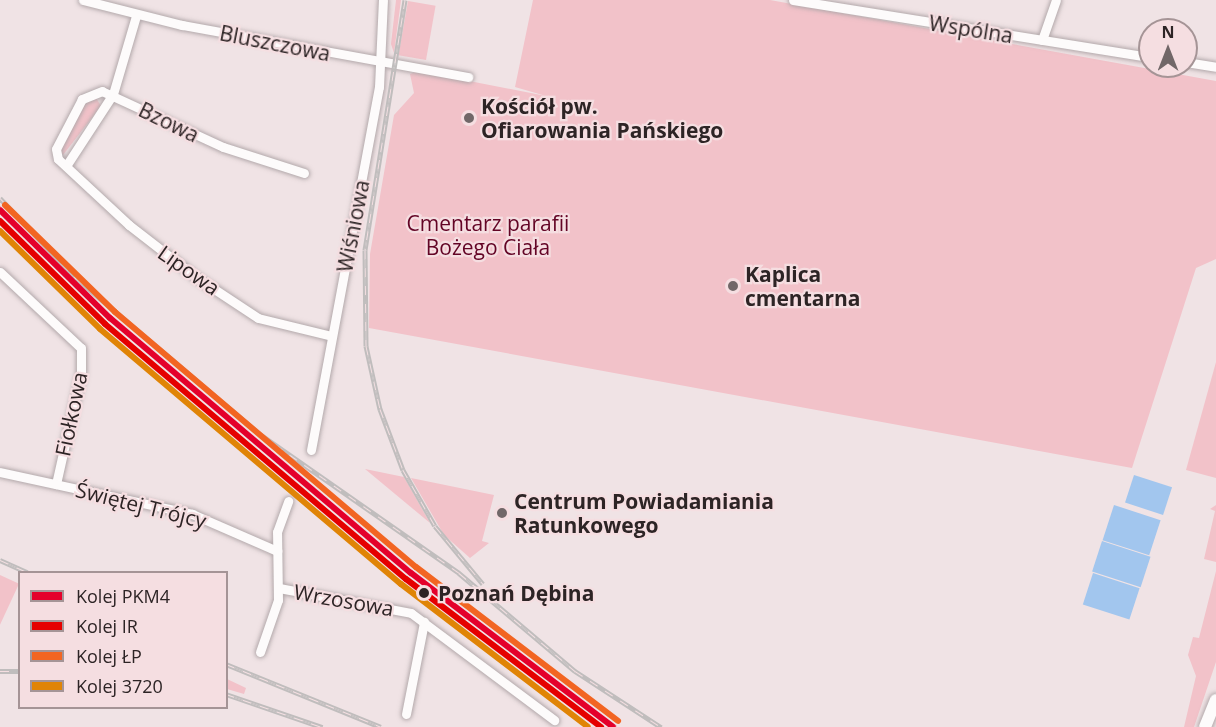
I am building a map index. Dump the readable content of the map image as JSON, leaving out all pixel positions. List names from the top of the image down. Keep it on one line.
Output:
{"streets":{"street":["Wspólna","Bluszczowa","Bzowa","Wiśniowa","Lipowa","Fiołkowa","Świętej Trójcy","Wrzosowa"]},"crossings":[["Bluszczowa","Bzowa"],["Bluszczowa","Wiśniowa"],["Wiśniowa","Lipowa"],["Fiołkowa","Świętej Trójcy"]],"parks":["Cmentarz parafii Bożego Ciała"],"places":["Kościół pw. Ofiarowania Pańskiego","Kaplica cmentarna","Centrum Powiadamiania Ratunkowego","Poznań Dębina"],"lines":["rail line ŁP","rail line PKM4","rail line IR","rail line 3720"],"legend":["Kolej PKM4","Kolej IR","Kolej ŁP","Kolej 3720"],"north":"top"}
